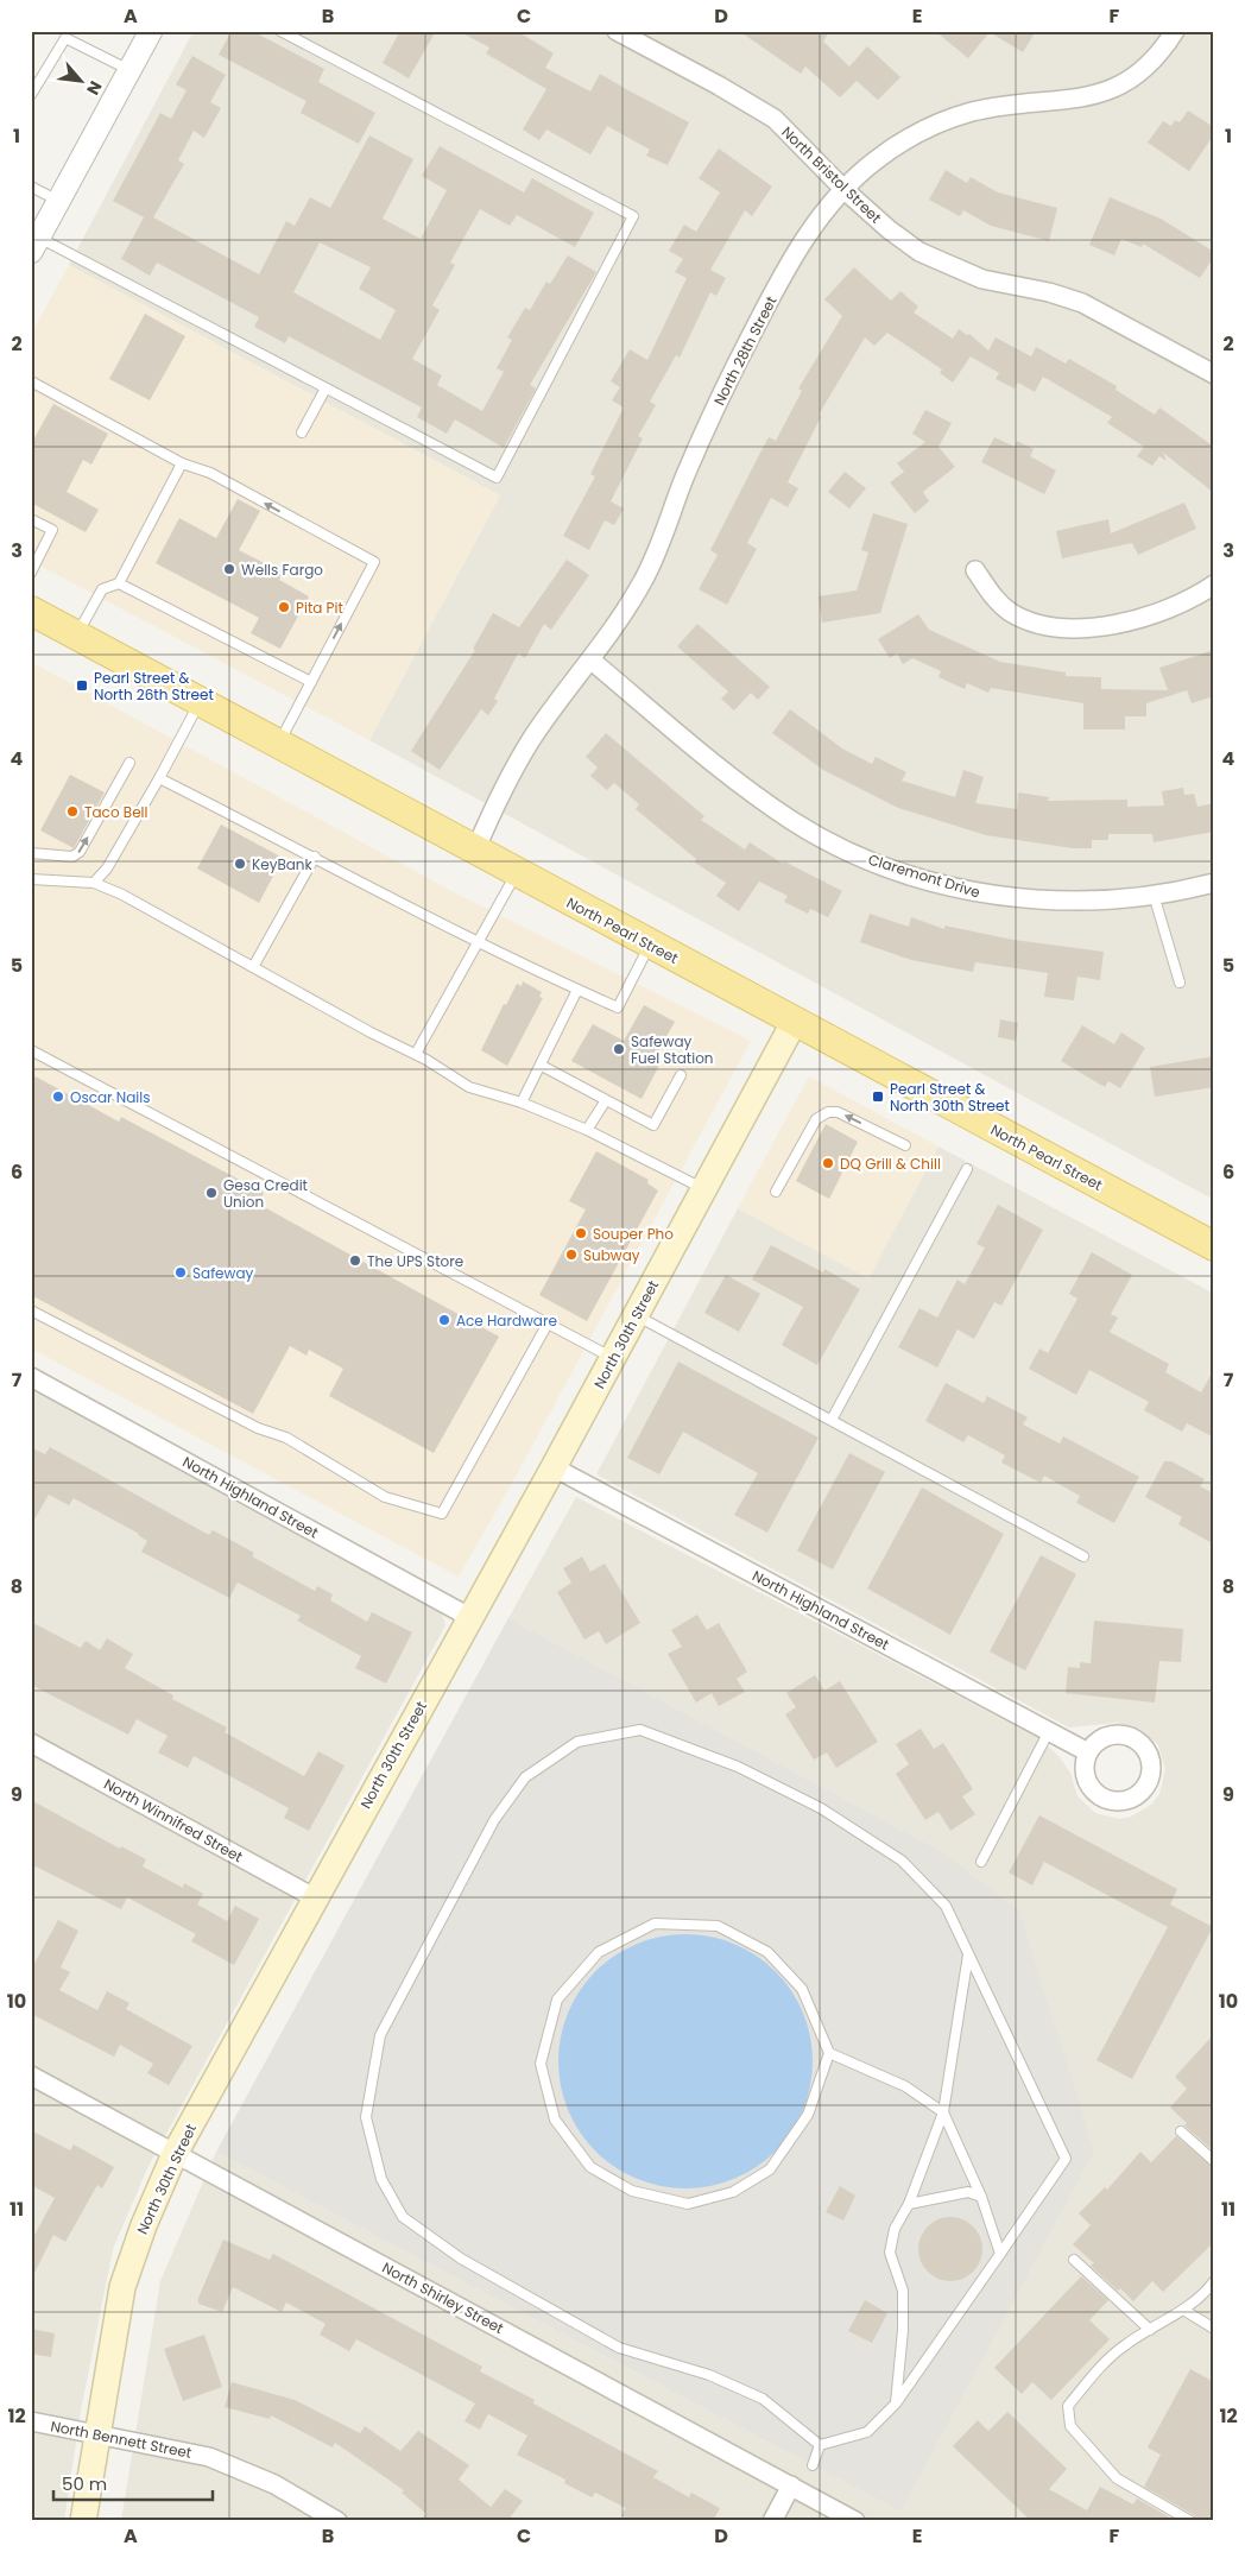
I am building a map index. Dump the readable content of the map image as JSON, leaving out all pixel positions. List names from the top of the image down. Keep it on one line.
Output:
{"streets":{"main road":["North Pearl Street","North 30th Street"],"street":["North Bristol Street","North 28th Street","Claremont Drive","North Highland Street","North Winnifred Street","North Shirley Street","North Bennett Street"]},"crossings":[["North Bristol Street","North 28th Street"],["North 28th Street","Claremont Drive"],["North 28th Street","North Pearl Street"],["North Pearl Street","North 30th Street"],["North 30th Street","North Highland Street"],["North 30th Street","North Winnifred Street"],["North 30th Street","North Shirley Street"],["North 30th Street","North Bennett Street"]],"places":{"other":["Wells Fargo","Pita Pit","Taco Bell","KeyBank","Safeway Fuel Station","Oscar Nails","DQ Grill & Chill","Gesa Credit Union","Souper Pho","Subway","The UPS Store","Safeway","Ace Hardware"],"transit":["Pearl Street & North 26th Street","Pearl Street & North 30th Street"]},"scale_bar":"50 m","north":"bottom right","grid":{"columns":["A","B","C","D","E","F"],"rows":["1","2","3","4","5","6","7","8","9","10","11","12"]}}
